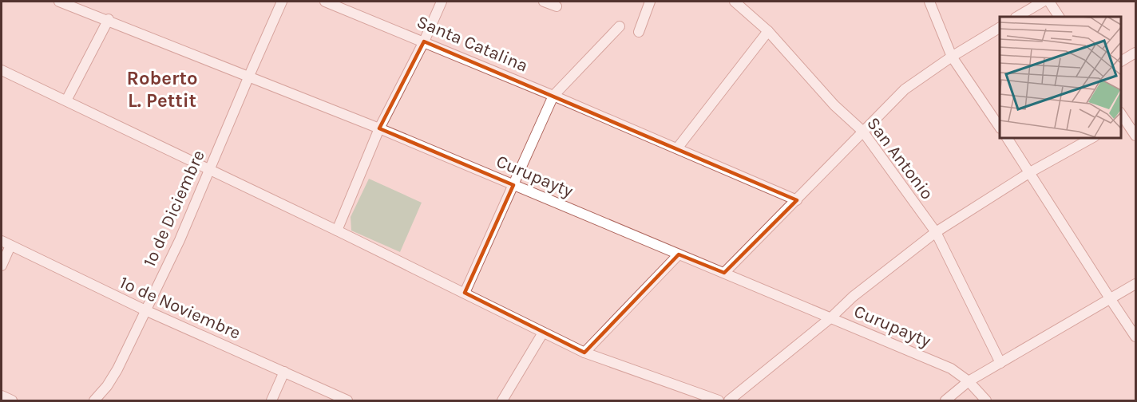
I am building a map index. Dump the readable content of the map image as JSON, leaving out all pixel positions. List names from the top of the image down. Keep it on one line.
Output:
{"streets":{"street":["Santa Catalina","San Antonio","Curupayty","1º de Diciembre","1º de Noviembre"]},"crossings":[["Curupayty","1º de Diciembre"],["1º de Diciembre","1º de Noviembre"]],"districts":["Roberto L. Pettit"]}
